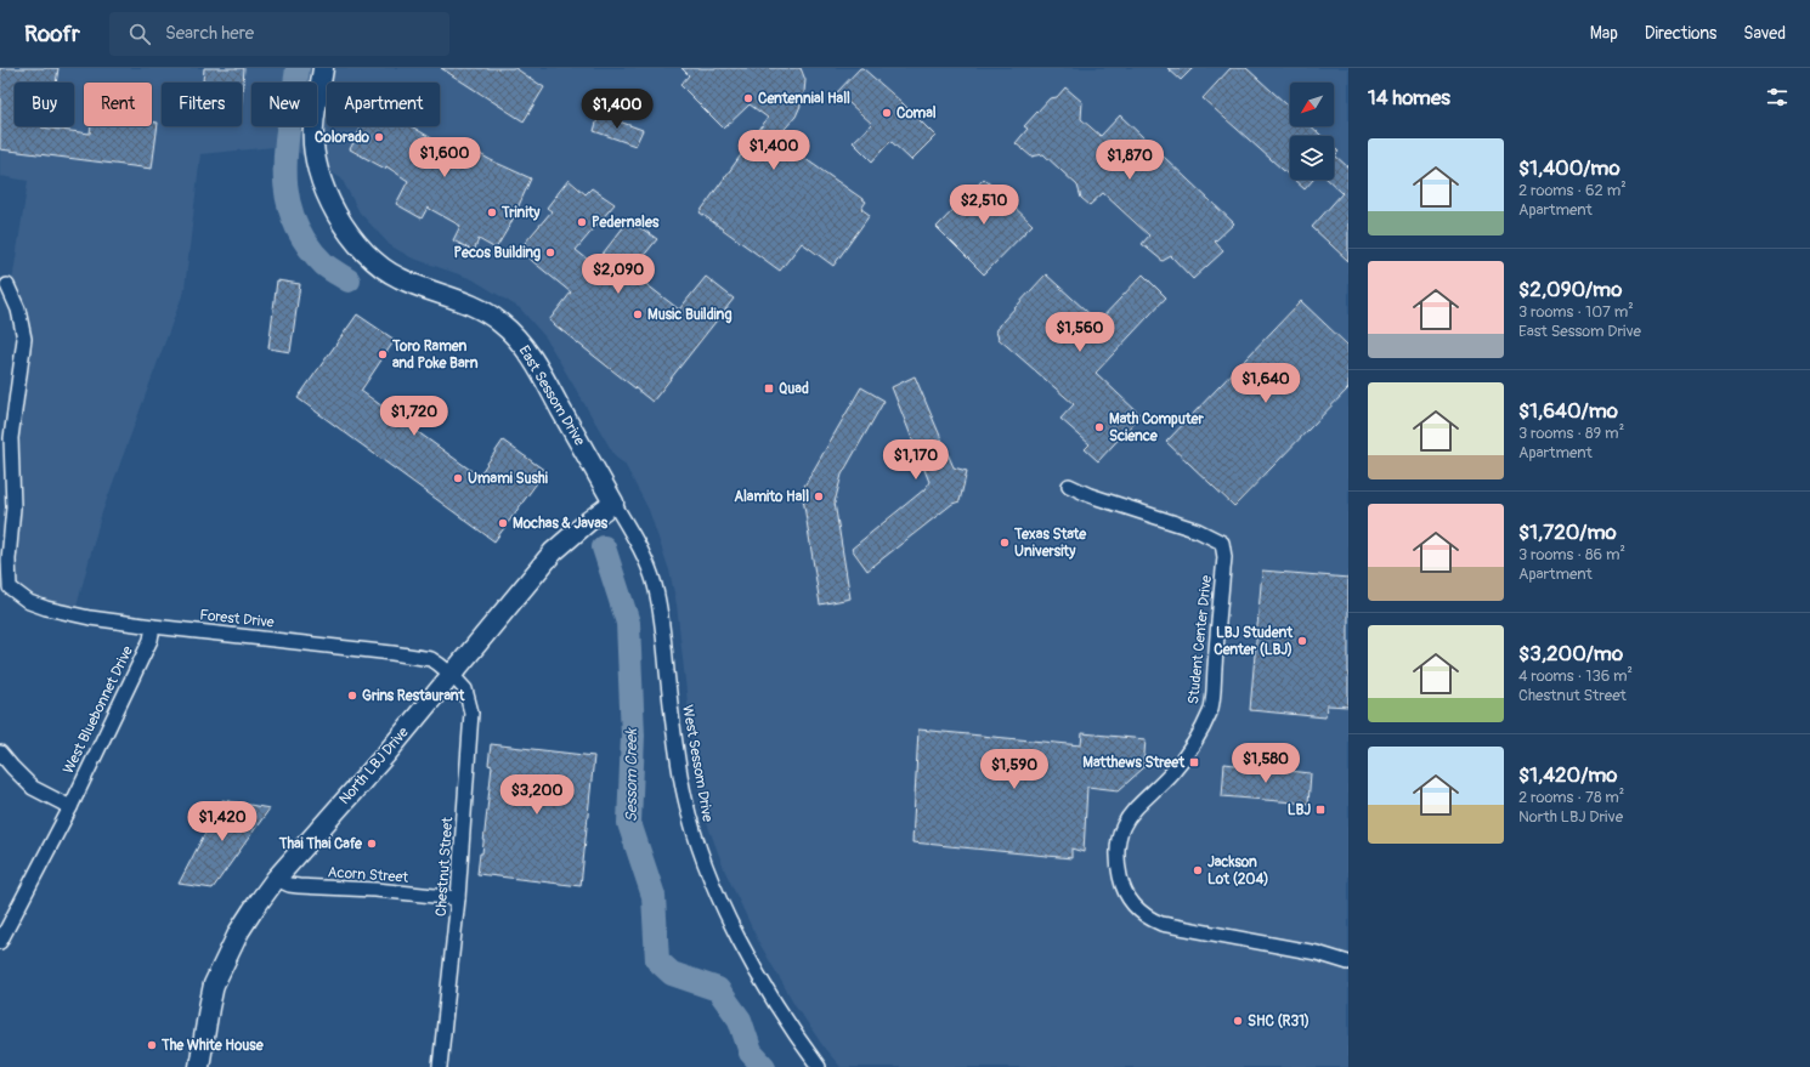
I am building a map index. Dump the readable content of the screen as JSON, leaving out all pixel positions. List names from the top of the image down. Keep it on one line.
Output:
{"streets":{"street":["East Sessom Drive","Forest Drive","Student Center Drive","West Bluebonnet Drive","West Sessom Drive","North LBJ Drive","Chestnut Street","Acorn Street"]},"crossings":[["East Sessom Drive","West Sessom Drive"],["East Sessom Drive","North LBJ Drive"],["Forest Drive","West Bluebonnet Drive"],["Forest Drive","North LBJ Drive"],["Forest Drive","Chestnut Street"],["West Sessom Drive","North LBJ Drive"],["North LBJ Drive","Chestnut Street"],["North LBJ Drive","Acorn Street"],["Chestnut Street","Acorn Street"]],"water":["Sessom Creek"],"places":{"other":["Centennial Hall","Comal","Colorado","Trinity","Pedernales","Pecos Building","Music Building","Toro Ramen and Poke Barn","Math Computer Science","Umami Sushi","Alamito Hall","Mochas & Javas","Texas State University","LBJ Student Center (LBJ)","Grins Restaurant","Thai Thai Cafe","Jackson Lot (204)","SHC (R31)","The White House"],"transit":["Quad","Matthews Street","LBJ"]},"north":"bottom left","page":{"header":"Roofr","search":"Search here","nav":["Map","Directions","Saved"],"heading":"14 homes","chip":["Buy","Rent","Filters","New","Apartment"],"price":["$1,400","$1,400","$1,600","$1,870","$2,510","$2,090","$1,560","$1,640","$1,720","$1,170","$1,580","$1,590","$3,200","$1,420"],"list":[{"name":"$1,400/mo","note":"2 rooms · 62 m² · Apartment"},{"name":"$2,090/mo","note":"3 rooms · 107 m² · East Sessom Drive"},{"name":"$1,640/mo","note":"3 rooms · 89 m² · Apartment"},{"name":"$1,720/mo","note":"3 rooms · 86 m² · Apartment"},{"name":"$3,200/mo","note":"4 rooms · 136 m² · Chestnut Street"},{"name":"$1,420/mo","note":"2 rooms · 78 m² · North LBJ Drive"}]}}
